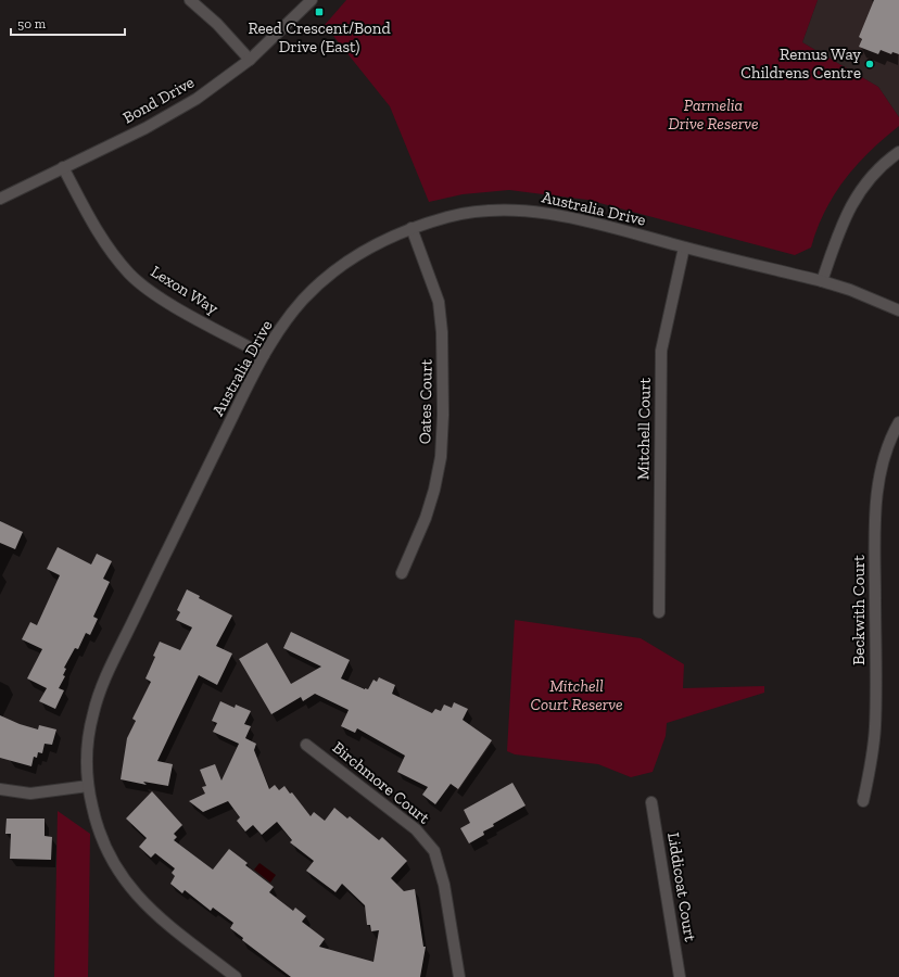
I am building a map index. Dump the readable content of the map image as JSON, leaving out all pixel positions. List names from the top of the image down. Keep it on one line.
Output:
{"streets":{"street":["Bond Drive","Australia Drive","Lexon Way","Oates Court","Mitchell Court","Beckwith Court","Birchmore Court","Liddicoat Court"]},"crossings":[["Bond Drive","Lexon Way"],["Australia Drive","Lexon Way"],["Australia Drive","Oates Court"],["Australia Drive","Mitchell Court"]],"parks":["Parmelia Drive Reserve","Mitchell Court Reserve"],"places":{"transit":["Reed Crescent/Bond Drive (East)"],"other":["Remus Way Childrens Centre"]},"scale_bar":"50 m"}
